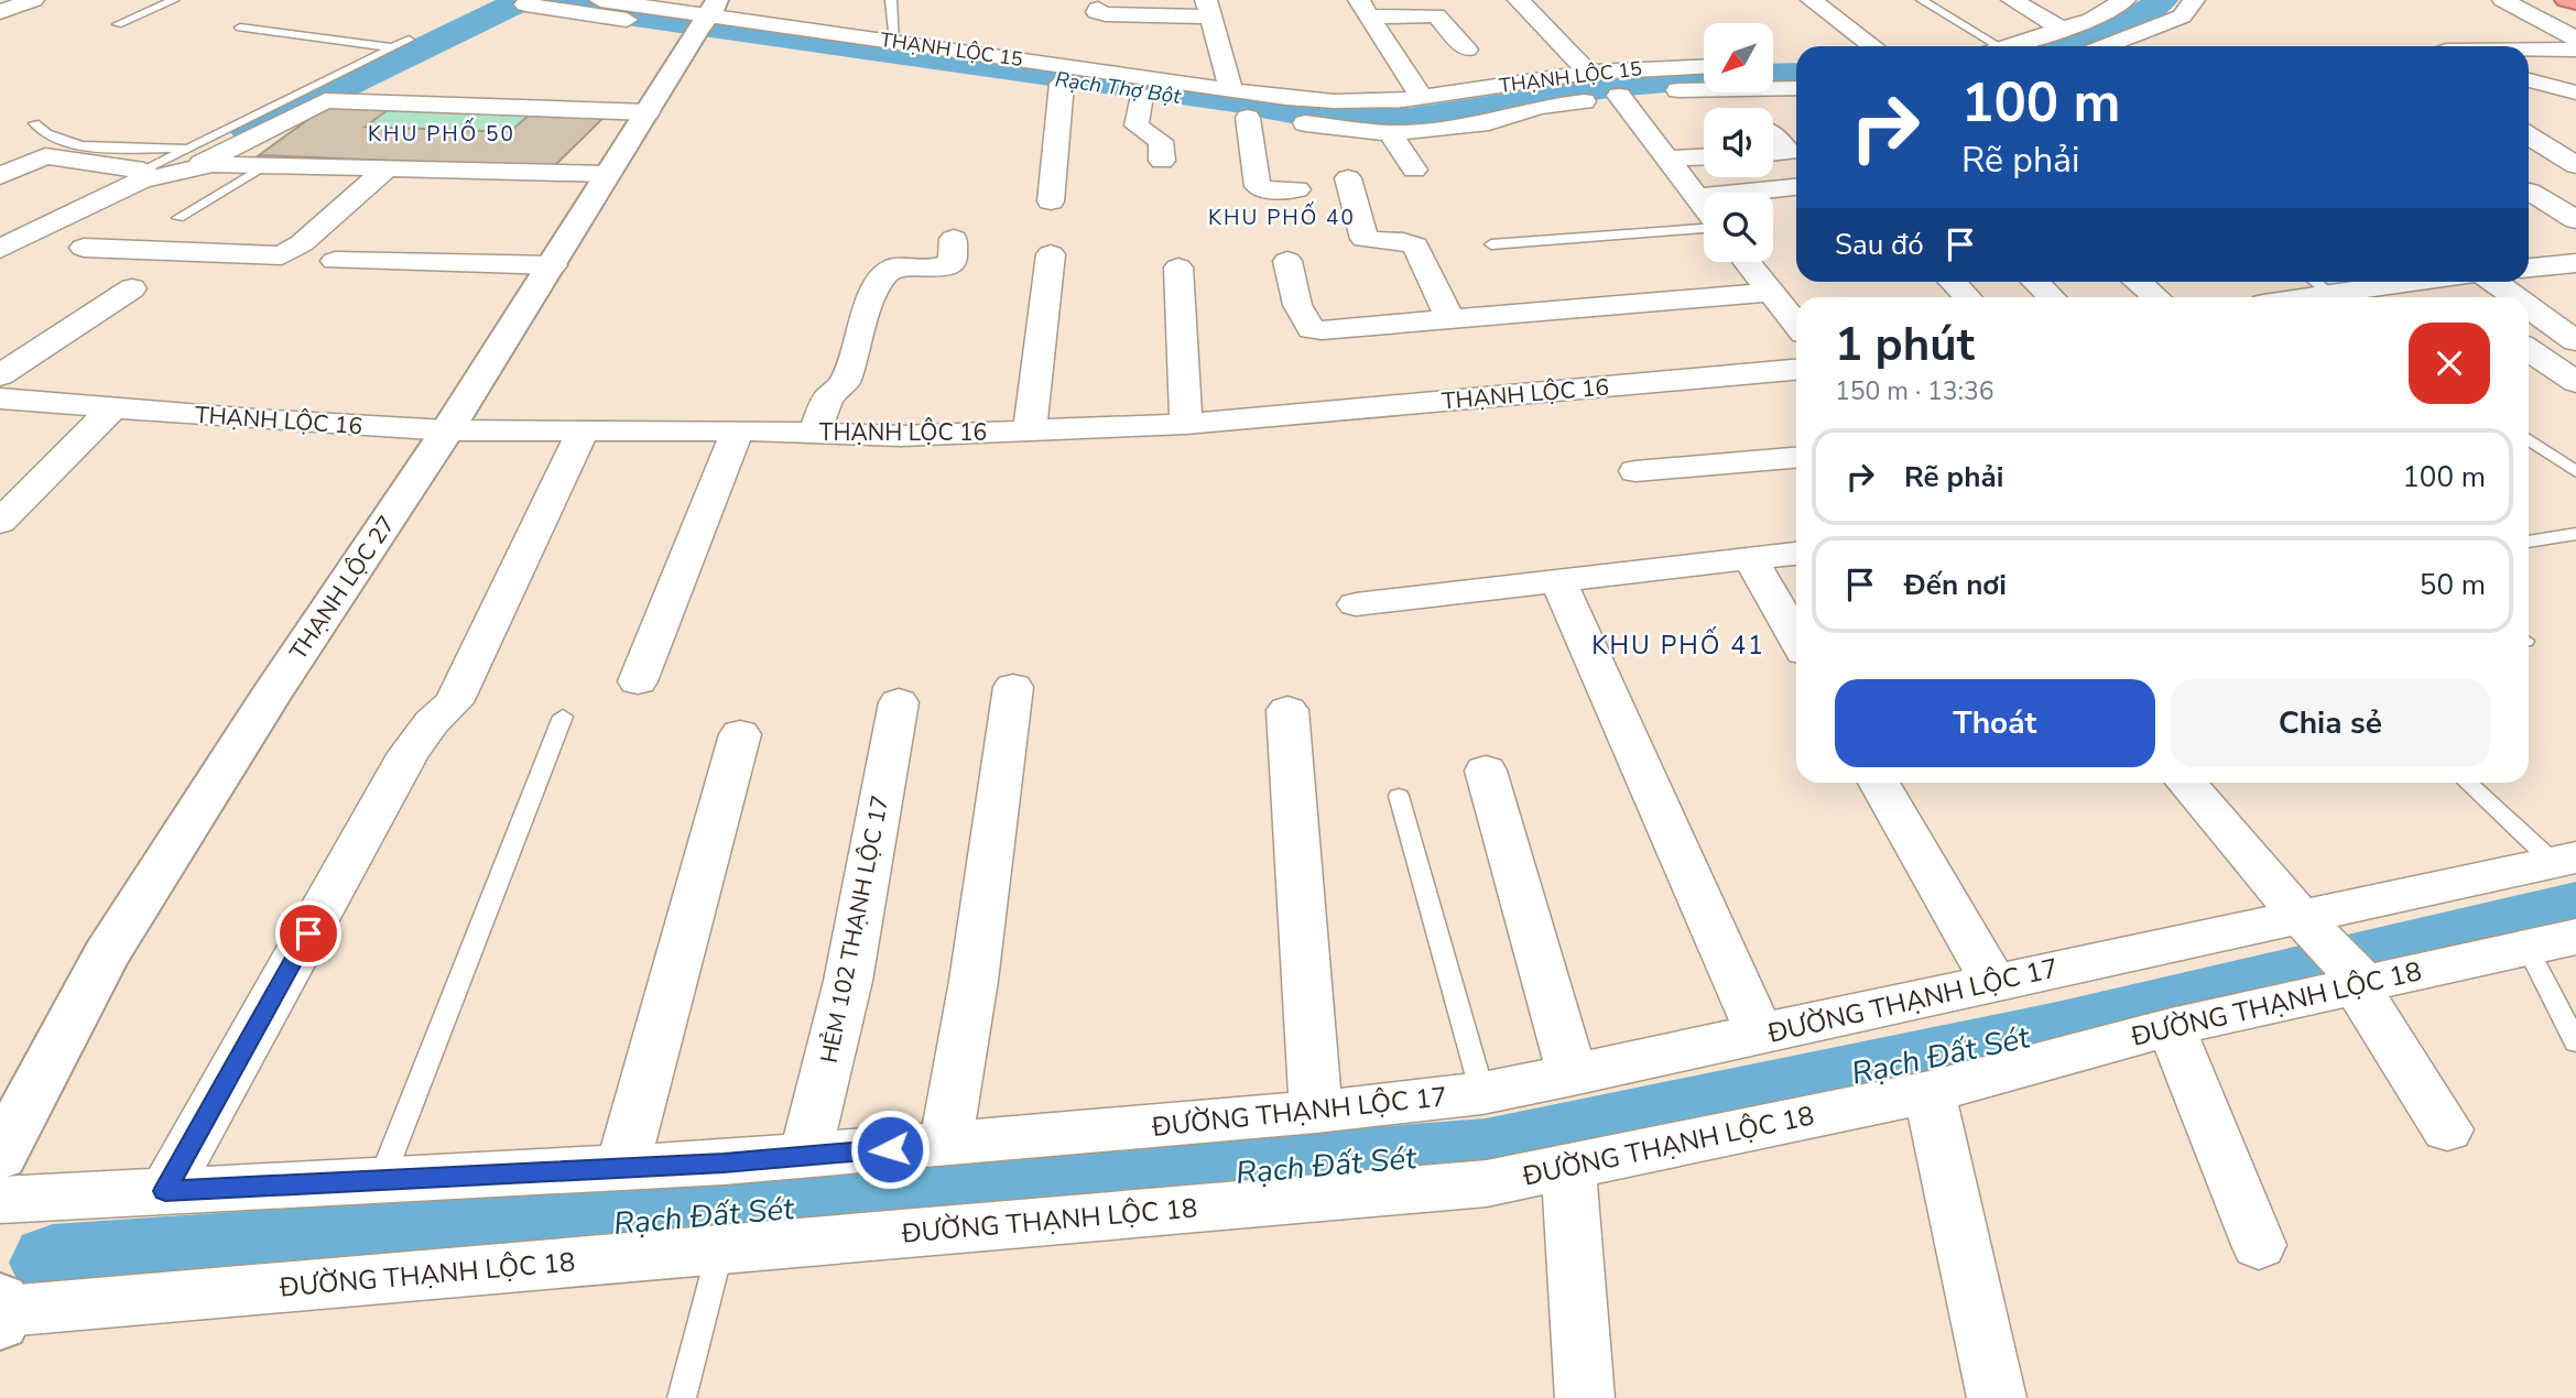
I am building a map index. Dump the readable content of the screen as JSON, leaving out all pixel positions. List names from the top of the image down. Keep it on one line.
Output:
{"streets":{"street":["THẠNH LỘC 15","THẠNH LỘC 16","THẠNH LỘC 27","HẺM 102 THẠNH LỘC 17","ĐƯỜNG THẠNH LỘC 17","ĐƯỜNG THẠNH LỘC 18"]},"crossings":[["THẠNH LỘC 15","THẠNH LỘC 27"],["THẠNH LỘC 16","THẠNH LỘC 27"],["HẺM 102 THẠNH LỘC 17","ĐƯỜNG THẠNH LỘC 17"]],"districts":["KHU PHỐ 50","KHU PHỐ 40","KHU PHỐ 41"],"water":["Rạch Thợ Bột","Rạch Đất Sét"],"north":"bottom left","page":{"turn":["100 m","Rẽ phải"],"then":"Sau đó","heading":["1 phút","150 m · 13:36"],"list":[{"name":"Rẽ phải","value":"100 m"},{"name":"Đến nơi","value":"50 m"}],"buttons":["Thoát","Chia sẻ"]}}
